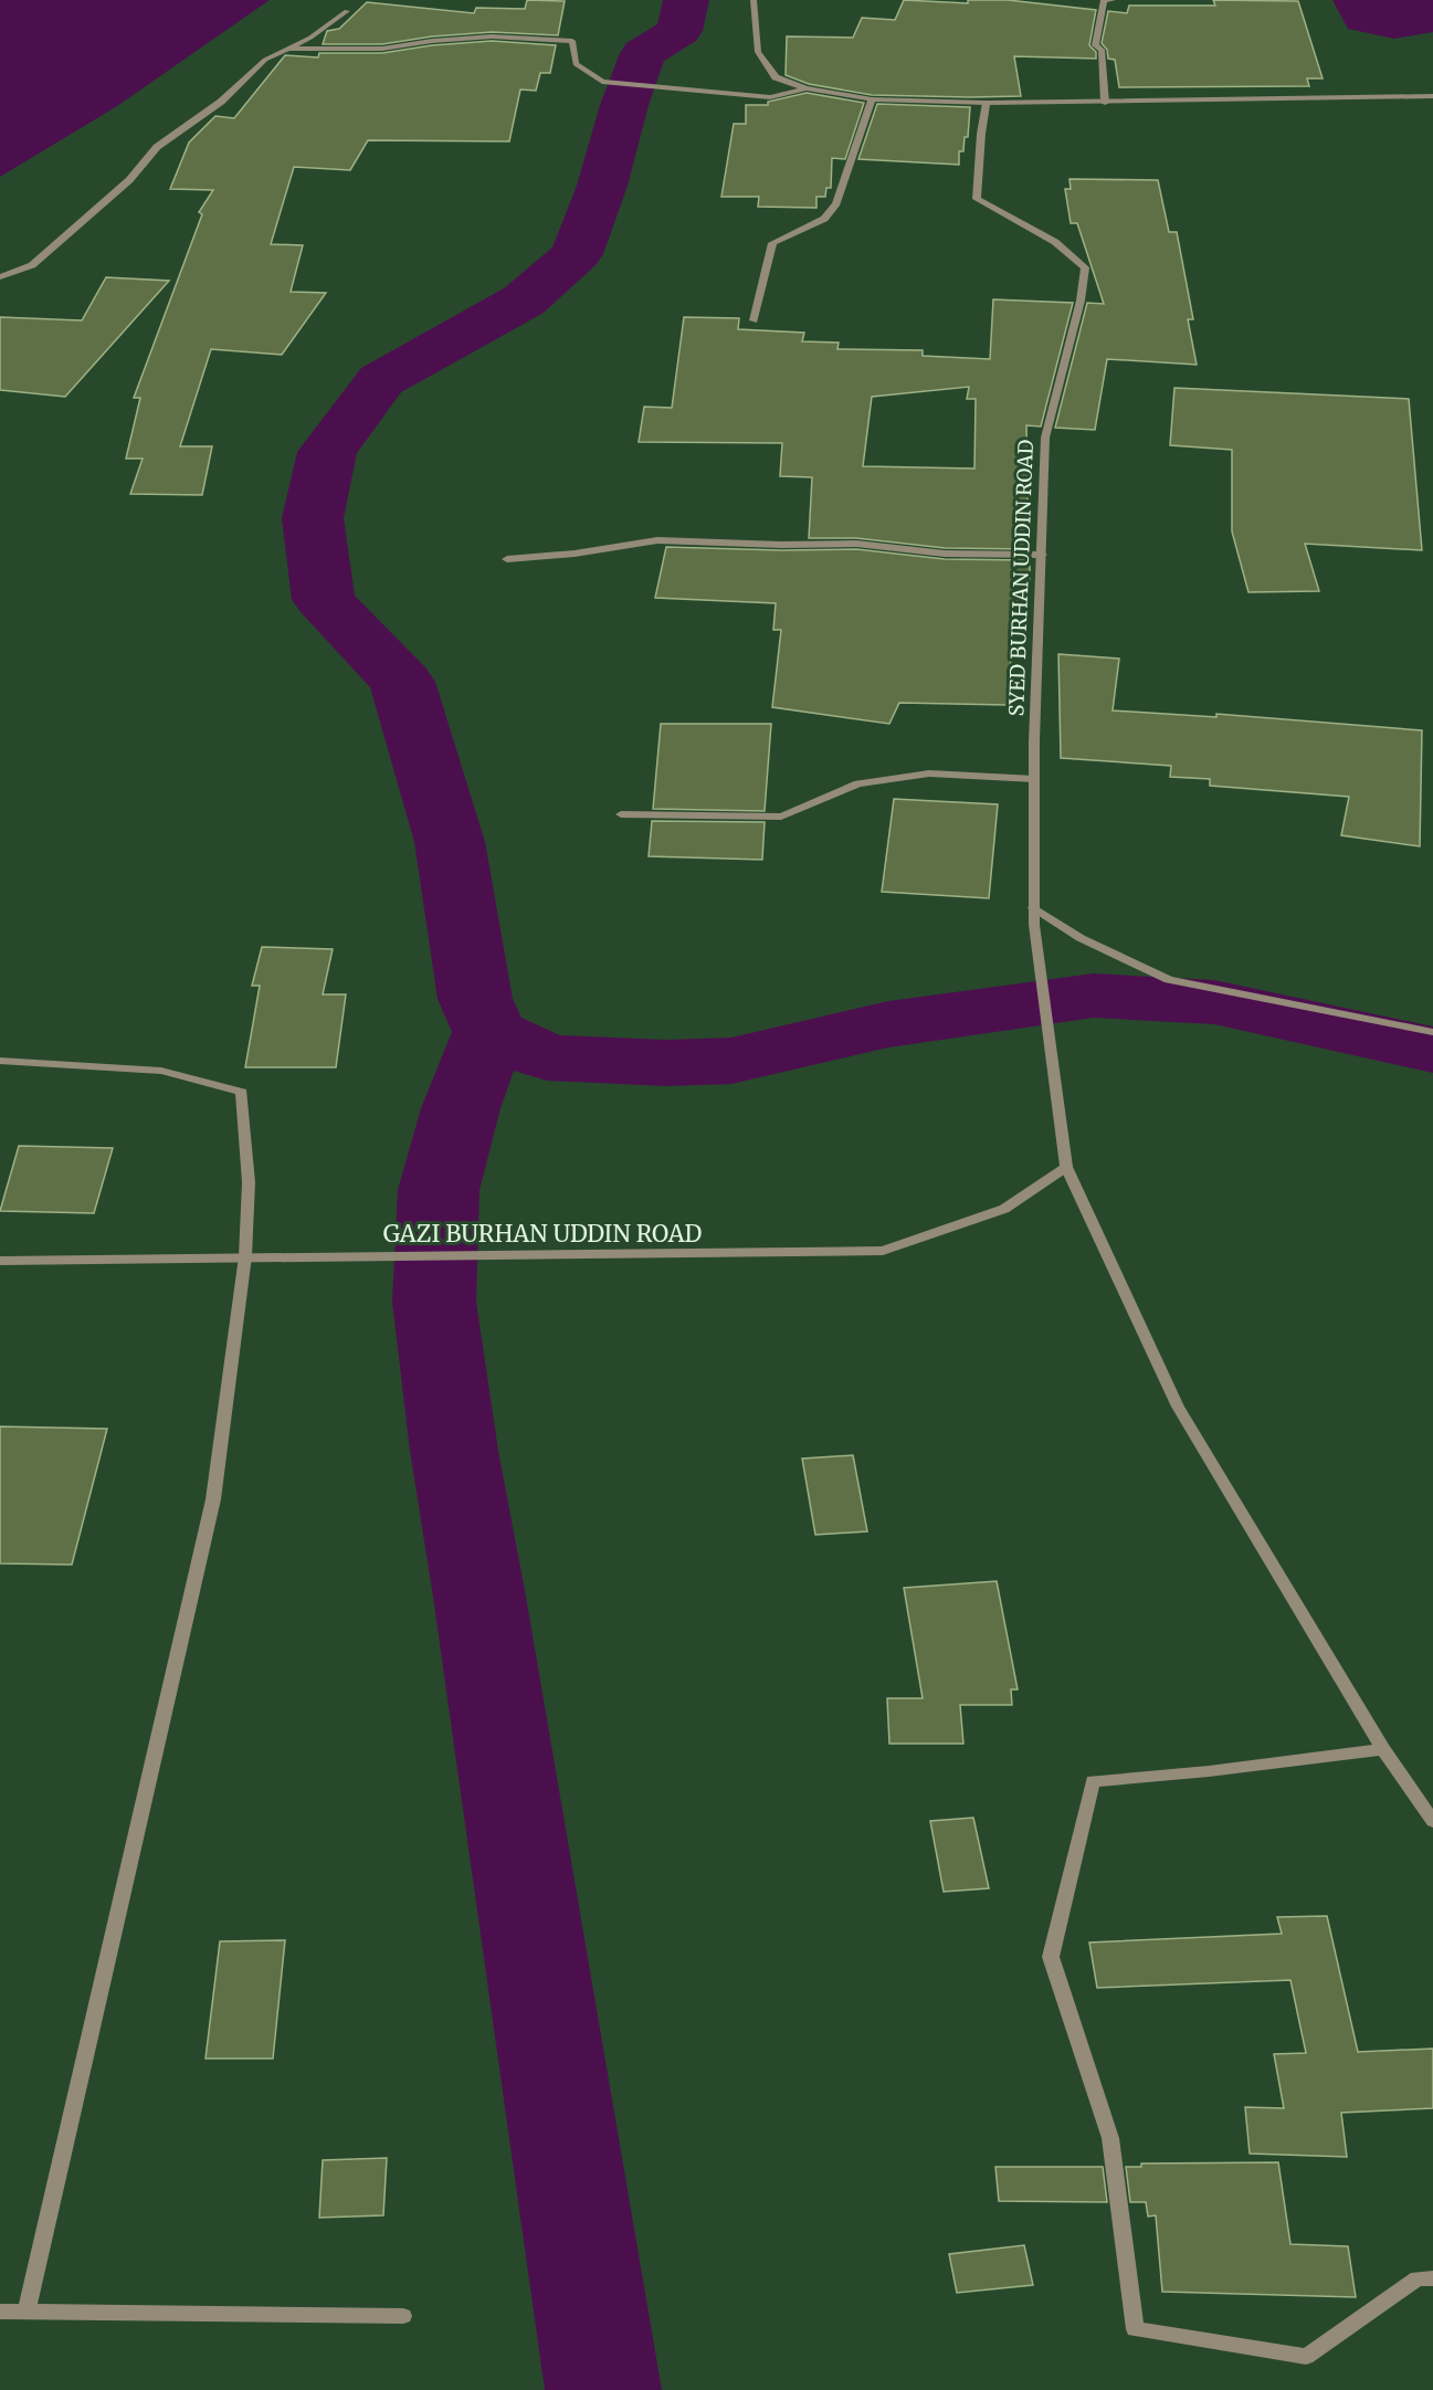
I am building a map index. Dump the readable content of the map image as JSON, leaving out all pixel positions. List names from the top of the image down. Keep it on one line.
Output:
{"streets":{"street":["SYED BURHAN UDDIN ROAD","GAZI BURHAN UDDIN ROAD"]},"crossings":[["SYED BURHAN UDDIN ROAD","GAZI BURHAN UDDIN ROAD"]]}
